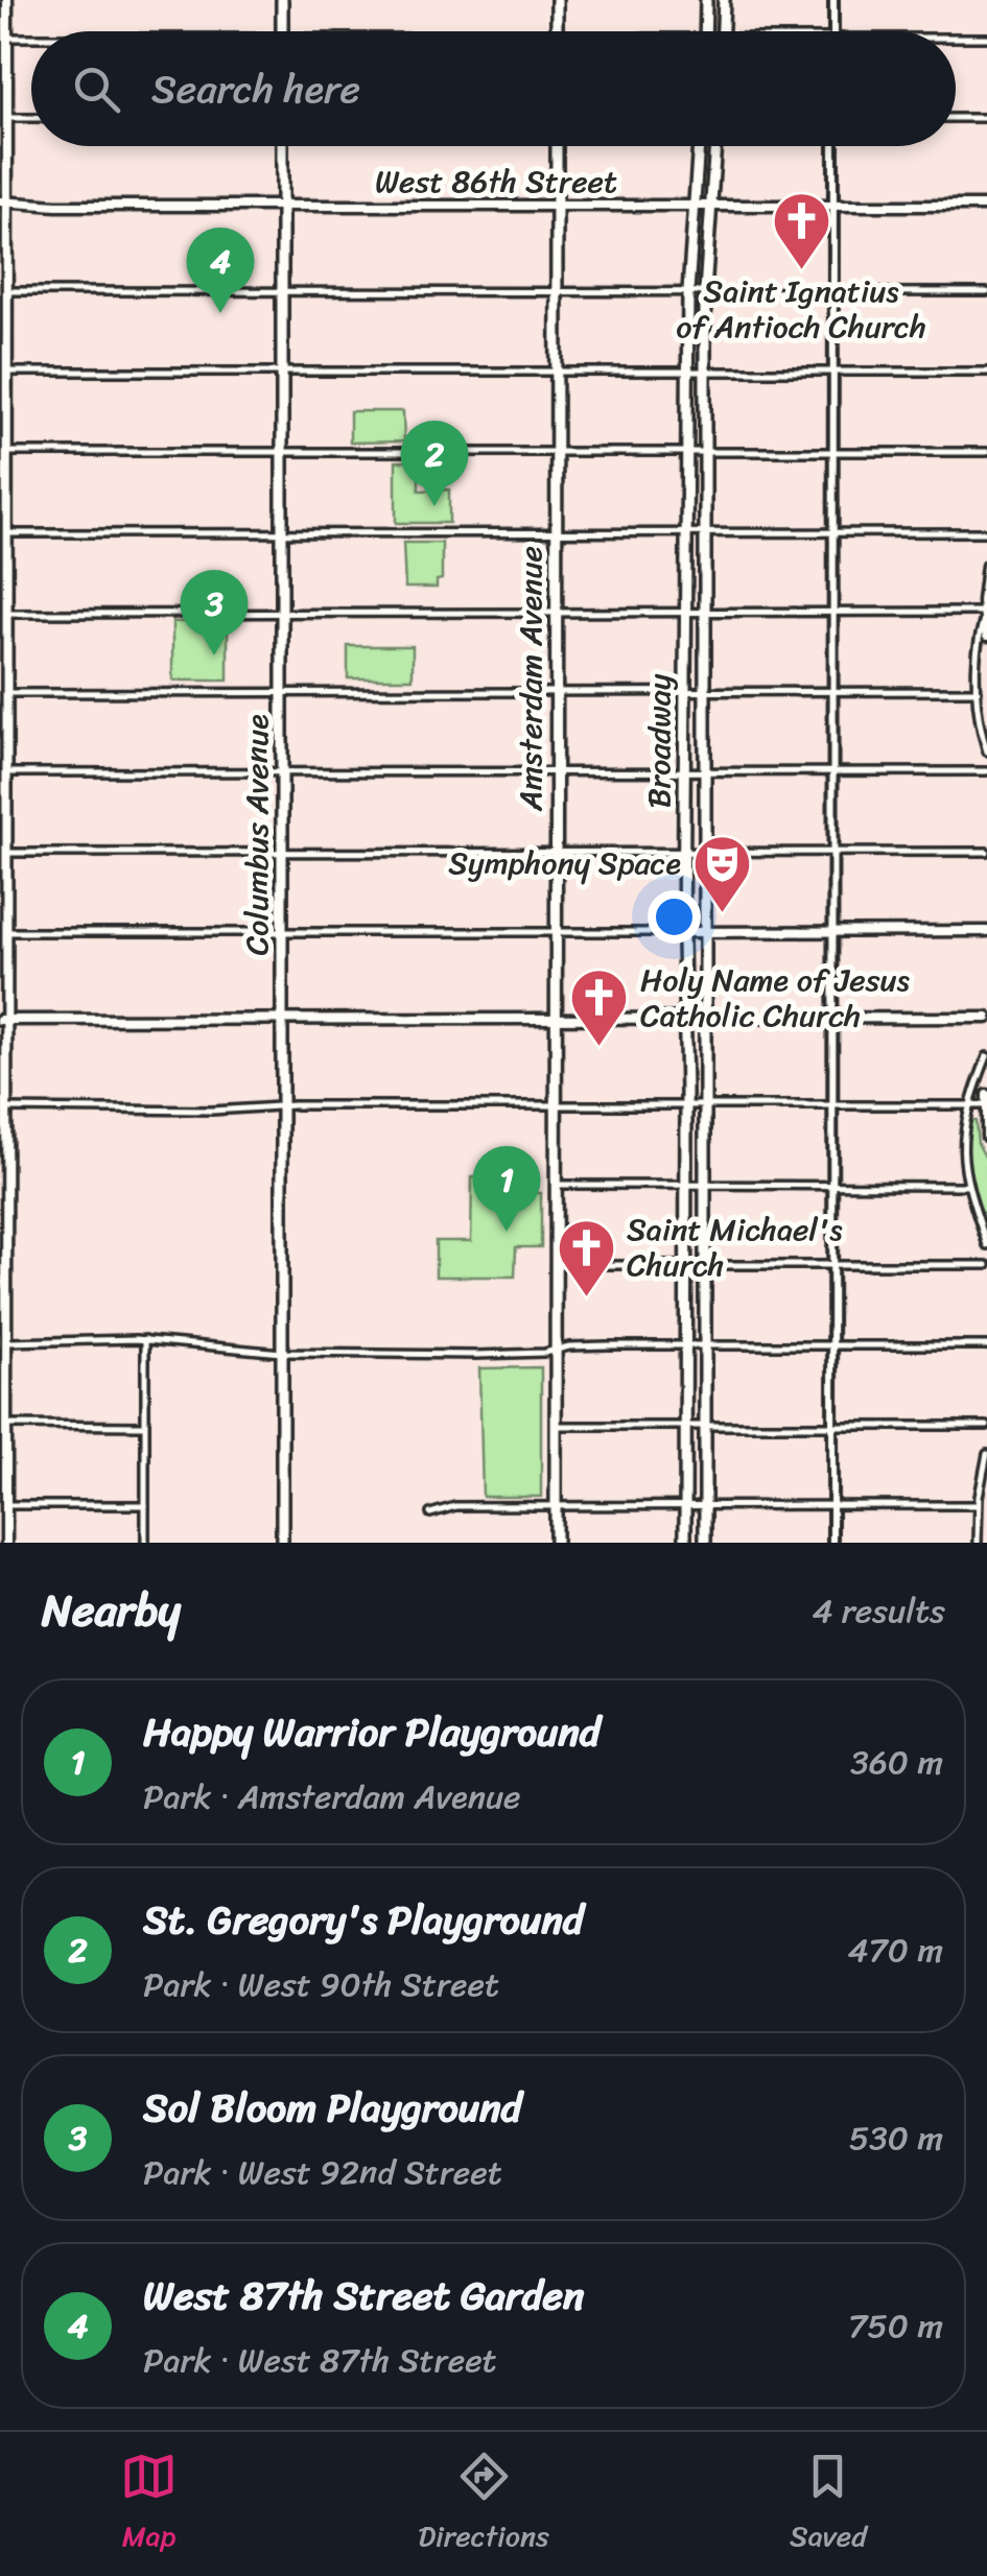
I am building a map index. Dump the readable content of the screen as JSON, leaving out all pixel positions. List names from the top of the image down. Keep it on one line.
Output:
{"streets":{"main road":["West 86th Street","Amsterdam Avenue","Broadway","Columbus Avenue"]},"crossings":[["West 86th Street","Amsterdam Avenue"],["West 86th Street","Broadway"],["West 86th Street","Columbus Avenue"]],"places":{"church":["Saint Ignatius of Antioch Church","Holy Name of Jesus Catholic Church","Saint Michael's Church"],"theatre":["Symphony Space"]},"page":{"search":"Search here","pins":["4","2","3","1"],"heading":["Nearby","4 results"],"list":[{"mark":"1","name":"Happy Warrior Playground","note":"Park · Amsterdam Avenue","value":"360 m"},{"mark":"2","name":"St. Gregory's Playground","note":"Park · West 90th Street","value":"470 m"},{"mark":"3","name":"Sol Bloom Playground","note":"Park · West 92nd Street","value":"530 m"},{"mark":"4","name":"West 87th Street Garden","note":"Park · West 87th Street","value":"750 m"}],"nav":["Map","Directions","Saved"]}}
